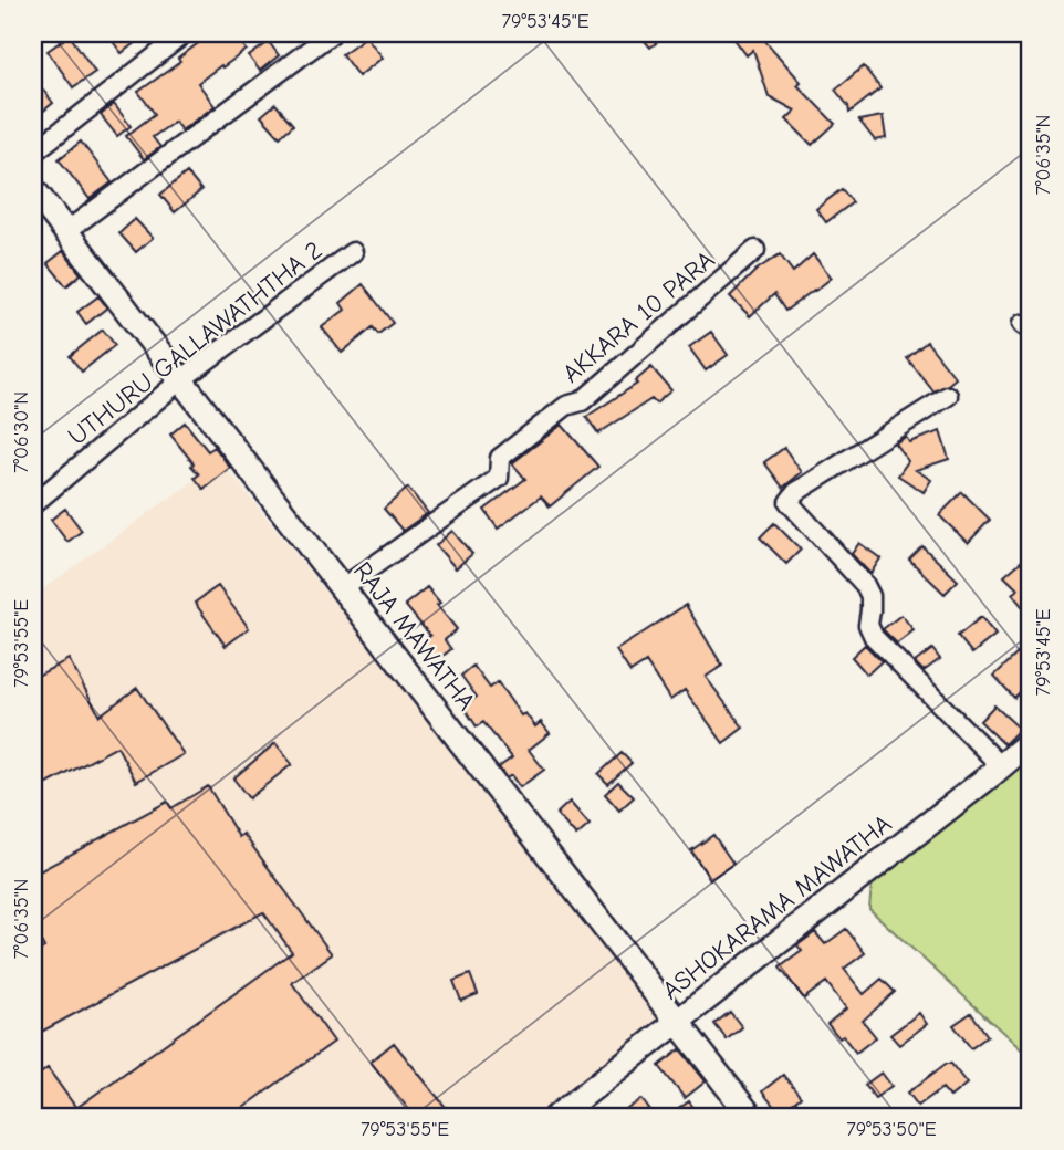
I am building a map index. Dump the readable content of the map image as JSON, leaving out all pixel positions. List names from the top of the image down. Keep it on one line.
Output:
{"streets":{"street":["AKKARA 10 PARA","UTHURU GALLAWATHTHA 2","RAJA MAWATHA","ASHOKARAMA MAWATHA"]},"crossings":[["AKKARA 10 PARA","RAJA MAWATHA"],["UTHURU GALLAWATHTHA 2","RAJA MAWATHA"],["RAJA MAWATHA","ASHOKARAMA MAWATHA"]],"coordinates":["79°53'45\"E","7°06'35\"N","7°06'30\"N","79°53'55\"E","79°53'50\"E"]}
